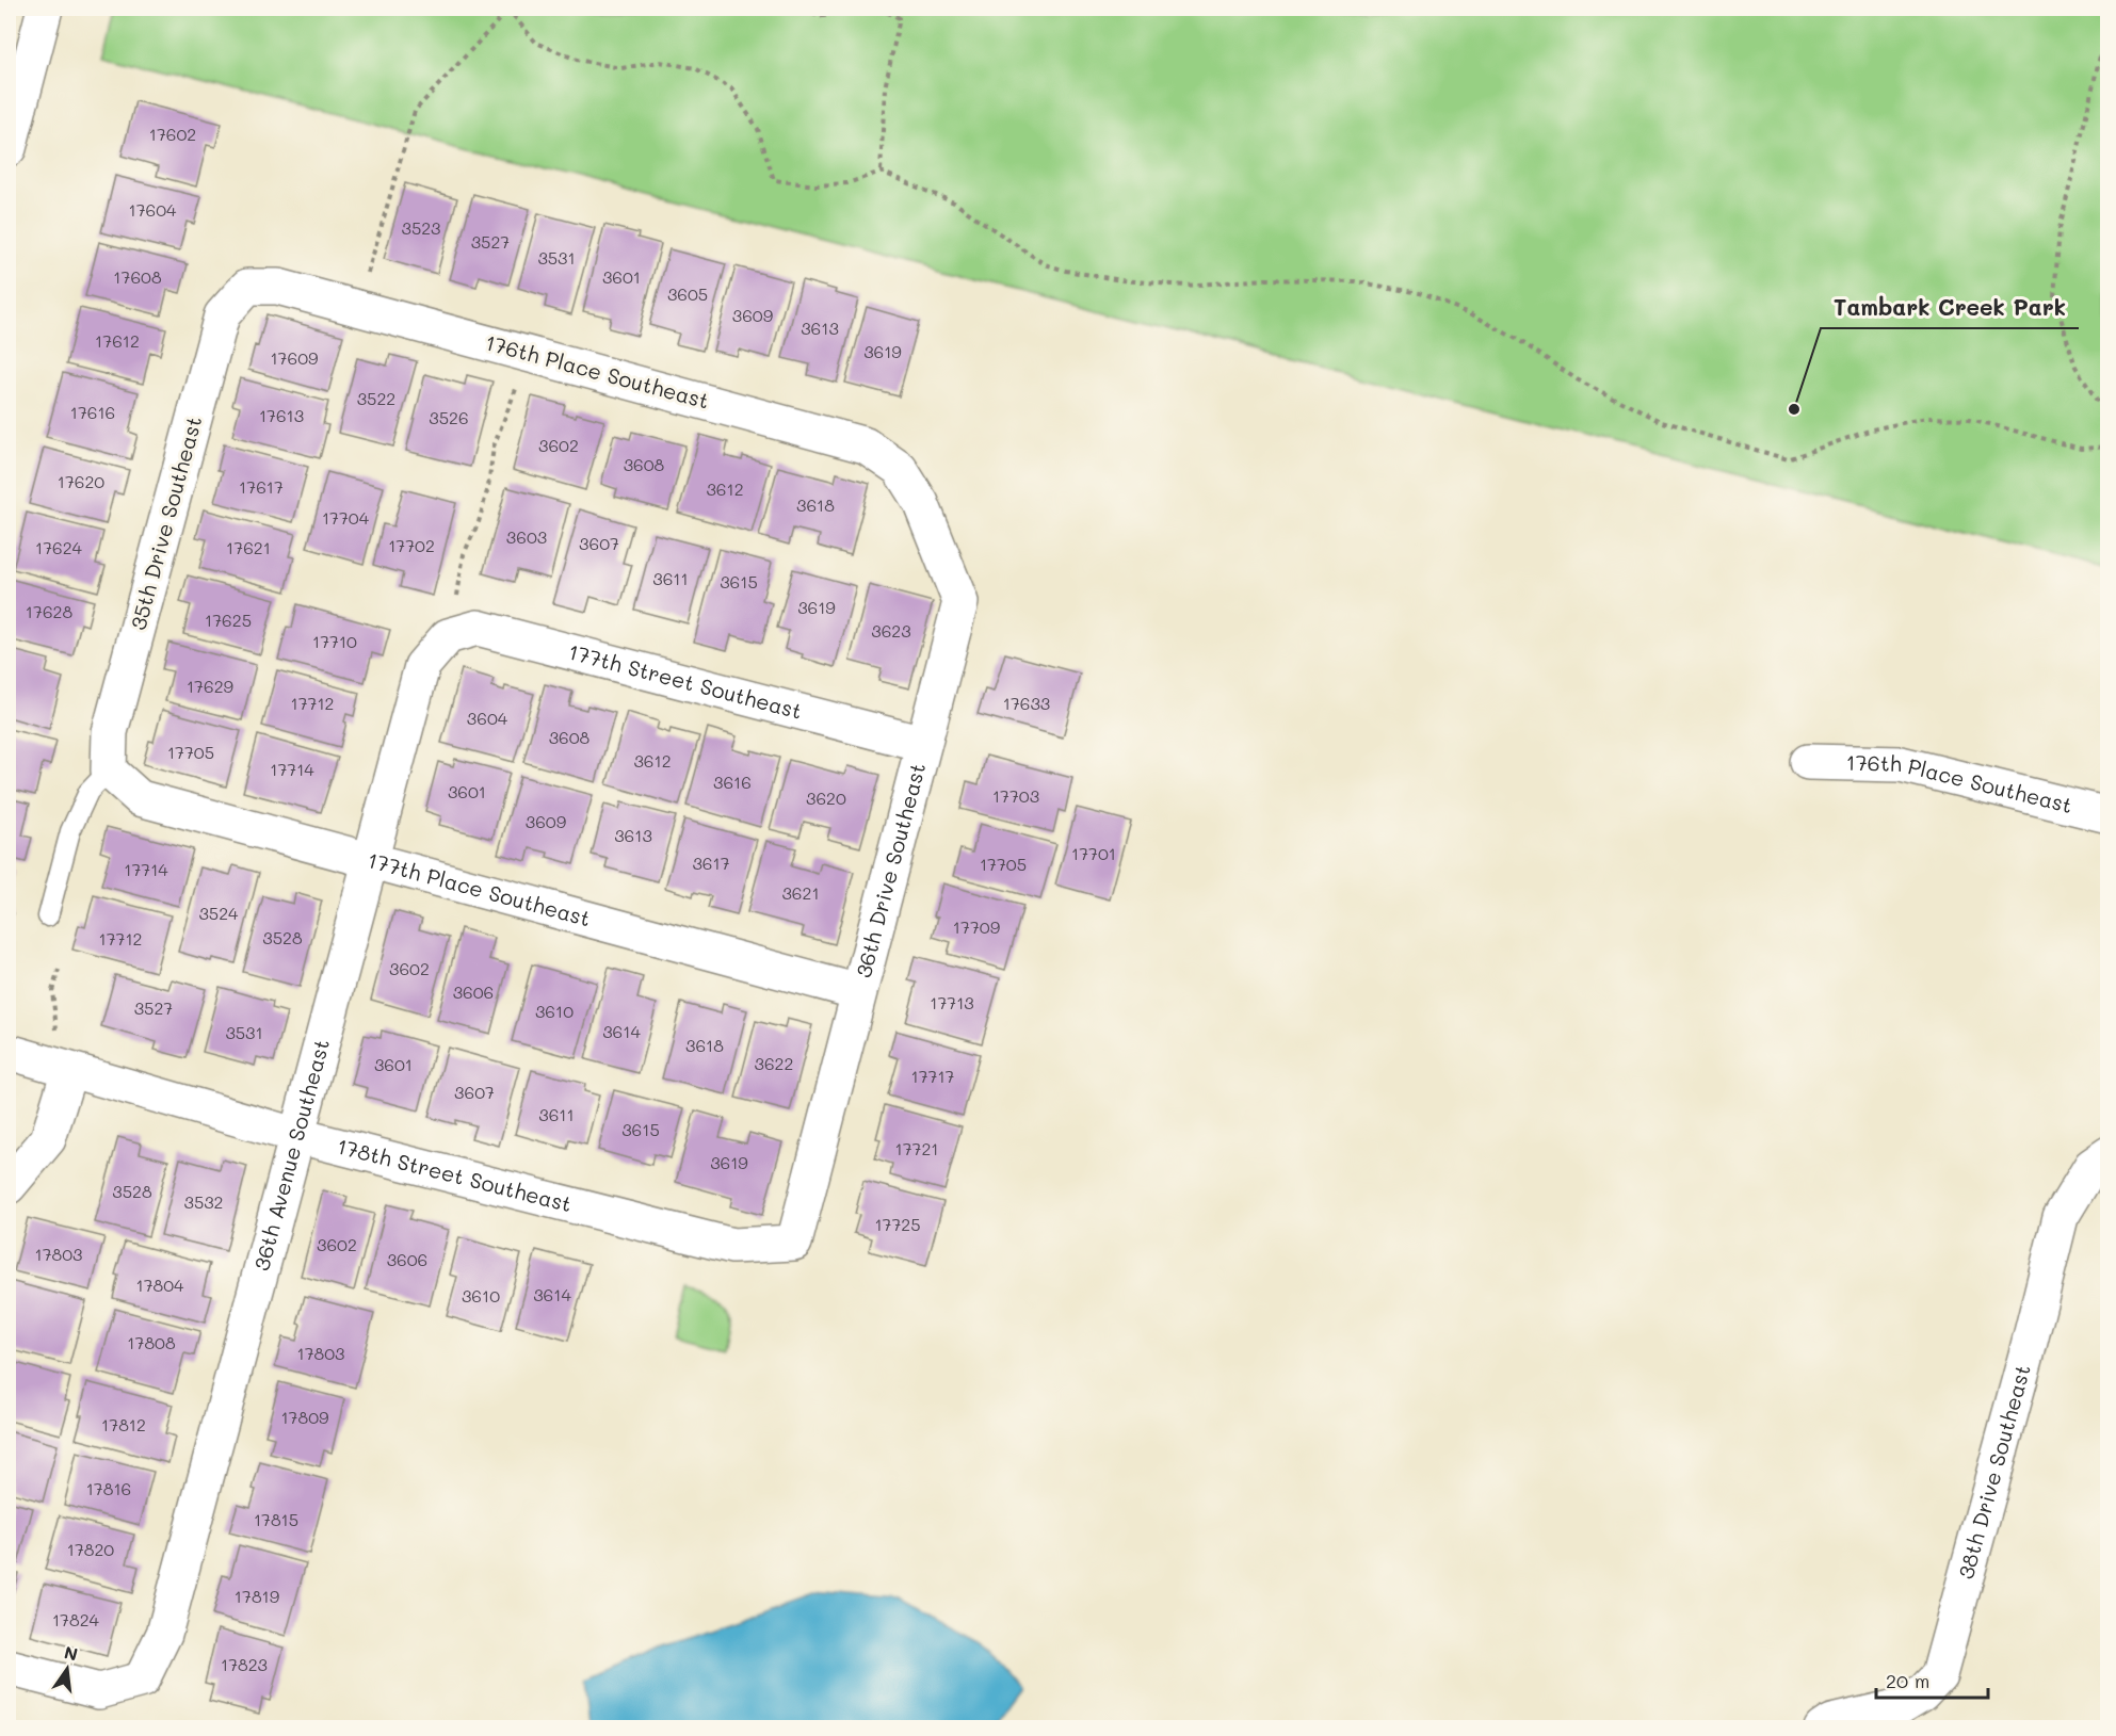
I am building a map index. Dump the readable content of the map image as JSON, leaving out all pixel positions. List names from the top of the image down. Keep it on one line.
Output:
{"streets":{"street":["176th Place Southeast","35th Drive Southeast","177th Street Southeast","36th Drive Southeast","177th Place Southeast","36th Avenue Southeast","178th Street Southeast","38th Drive Southeast"]},"crossings":[["176th Place Southeast","35th Drive Southeast"],["176th Place Southeast","36th Drive Southeast"],["35th Drive Southeast","177th Place Southeast"],["177th Street Southeast","36th Drive Southeast"],["177th Street Southeast","36th Avenue Southeast"],["36th Drive Southeast","177th Place Southeast"],["36th Drive Southeast","178th Street Southeast"],["177th Place Southeast","36th Avenue Southeast"],["36th Avenue Southeast","178th Street Southeast"]],"places":["Tambark Creek Park"],"house_numbers":["17602","17604","3523","3527","3531","17608","3601","3605","3609","3613","17612","3619","17609","3522","17616","17613","3526","3602","3608","17620","17617","3612","3618","17704","3603","3607","17702","17624","17621","3611","3615","3619","17628","17625","3623","17710","17629","17712","17633","3604","3608","17705","3612","17714","3616","3601","17703","3620","3609","3613","17701","3617","17705","17714","3621","3524","17709","3528","17712","3602","3606","17713","3527","3610","3614","3531","3618","3622","3601","17717","3607","3611","3615","17721","3619","3528","3532","17725","3602","17803","3606","17804","3614","3610","17808","17803","17809","17812","17816","17815","17820","17819","17824","17823"],"scale_bar":"20 m","north":"top"}
